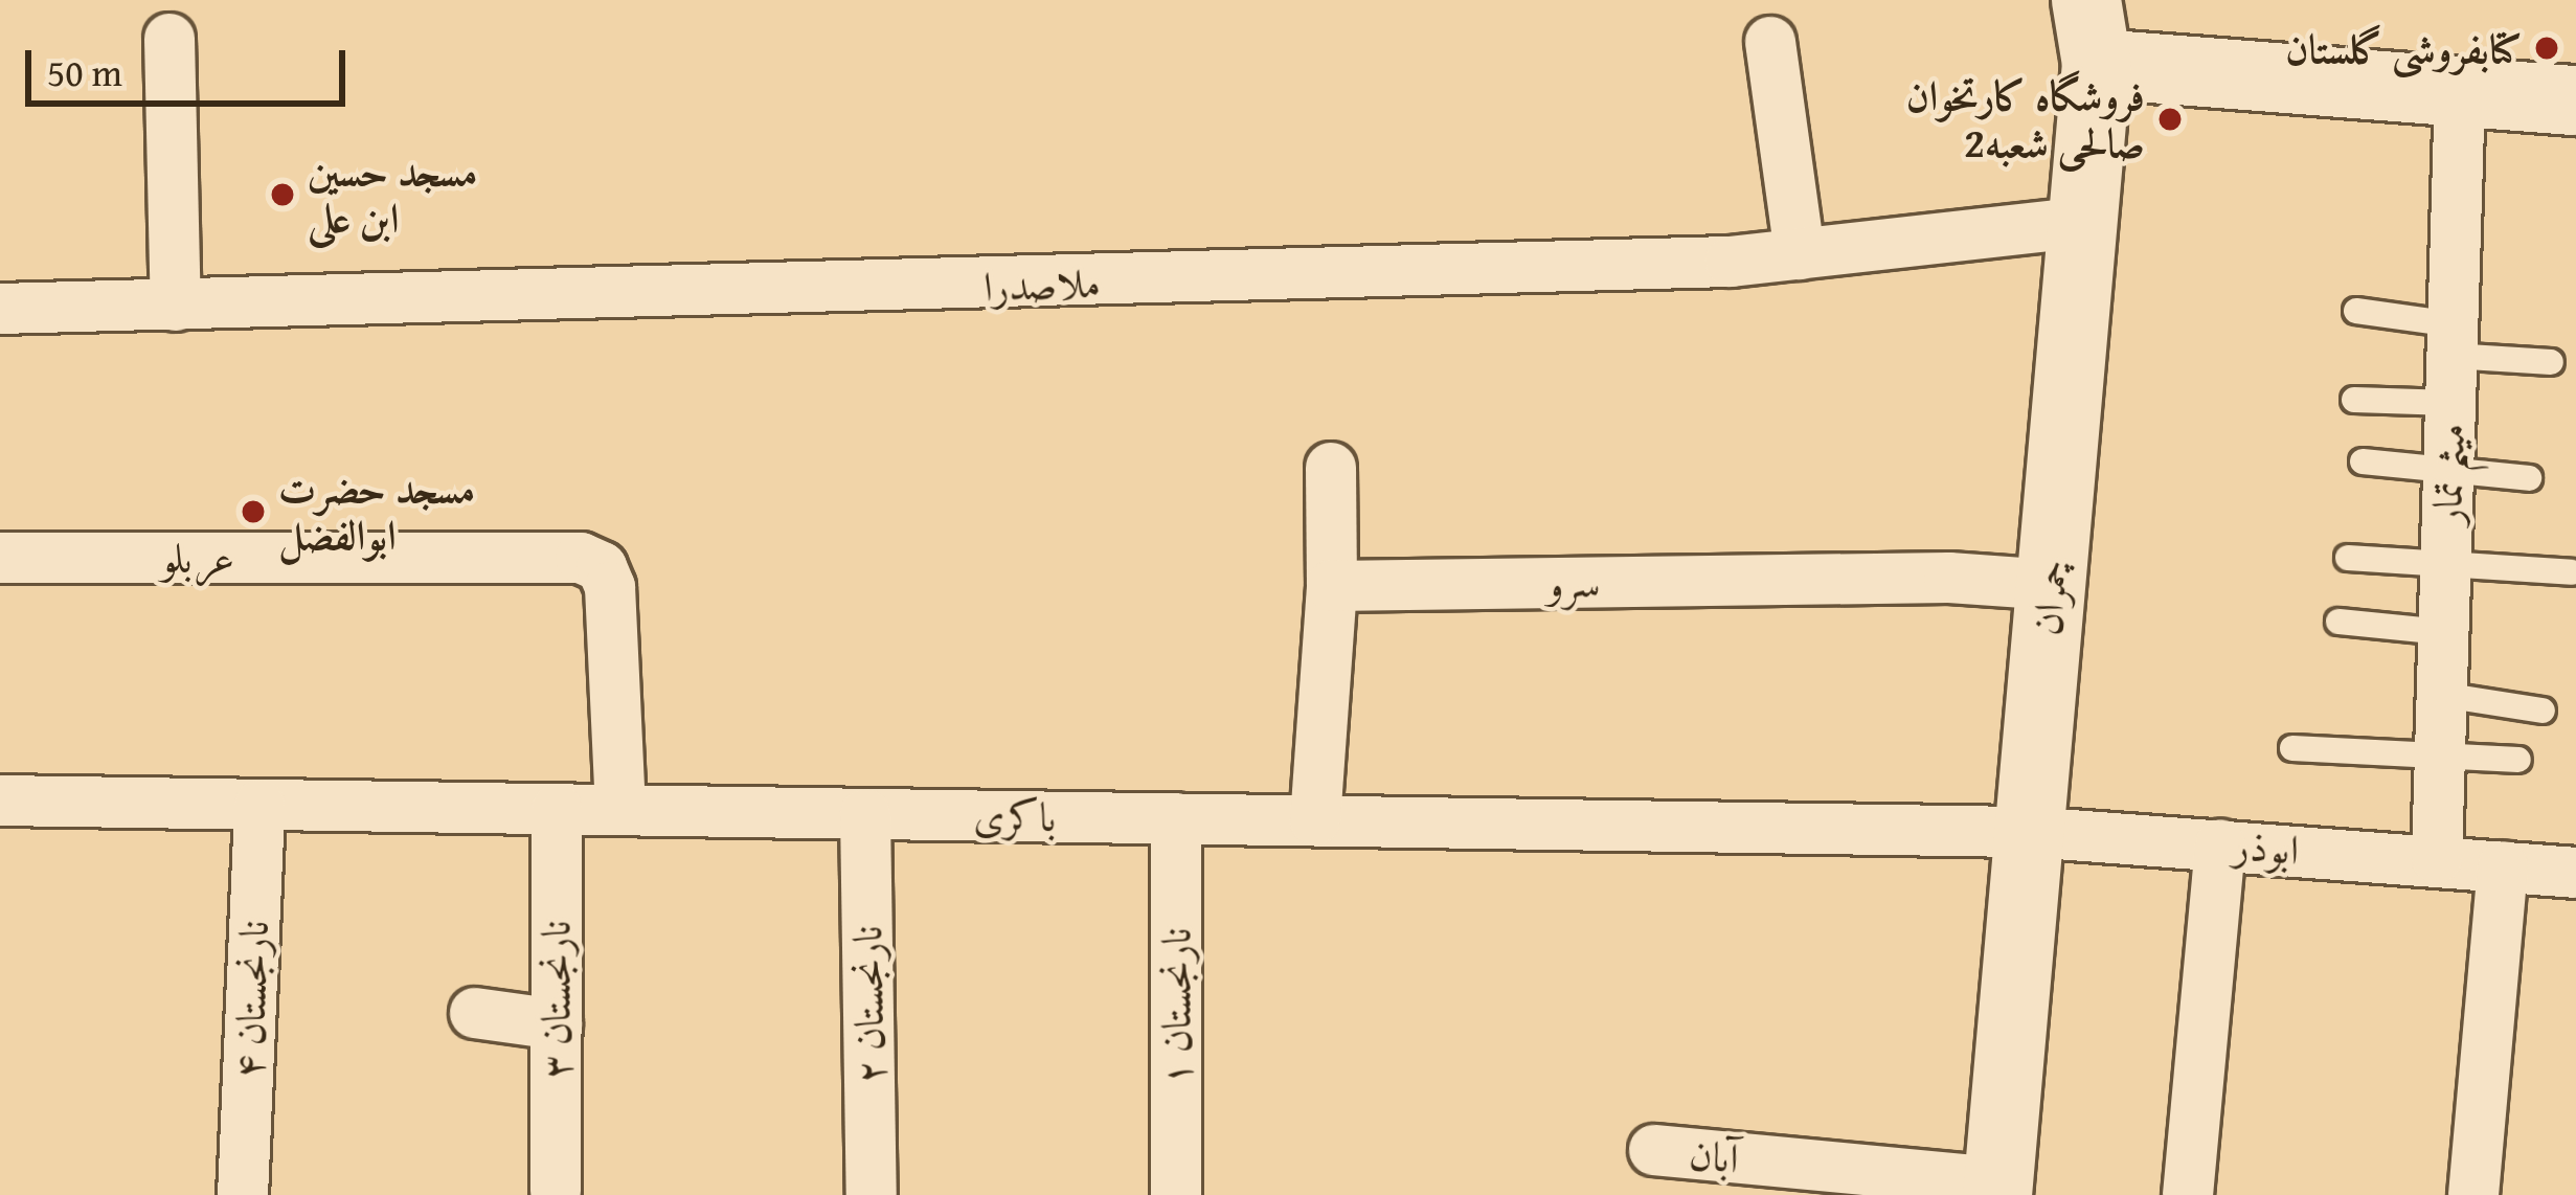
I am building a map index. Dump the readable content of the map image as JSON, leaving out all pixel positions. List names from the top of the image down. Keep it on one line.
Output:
{"streets":{"main road":["چمران"],"street":["ملاصدرا","میثم تمار","عربلو","سرو","باکری","ابوذر","نارنجستان ۴","نارنجستان ۳","نارنجستان ۲","نارنجستان ۱","آبان"]},"crossings":[["ملاصدرا","چمران"],["میثم تمار","ابوذر"],["عربلو","باکری"],["سرو","چمران"],["چمران","باکری"],["چمران","ابوذر"],["چمران","آبان"],["باکری","ابوذر"],["باکری","نارنجستان ۴"],["باکری","نارنجستان ۳"],["باکری","نارنجستان ۲"],["باکری","نارنجستان ۱"]],"places":["کتابفروشی گلستان","فروشگاه کارتخوان صالحی شعبه2","مسجد حسین ابن علی","مسجد حضرت ابوالفضل"],"scale_bar":"50 m"}
